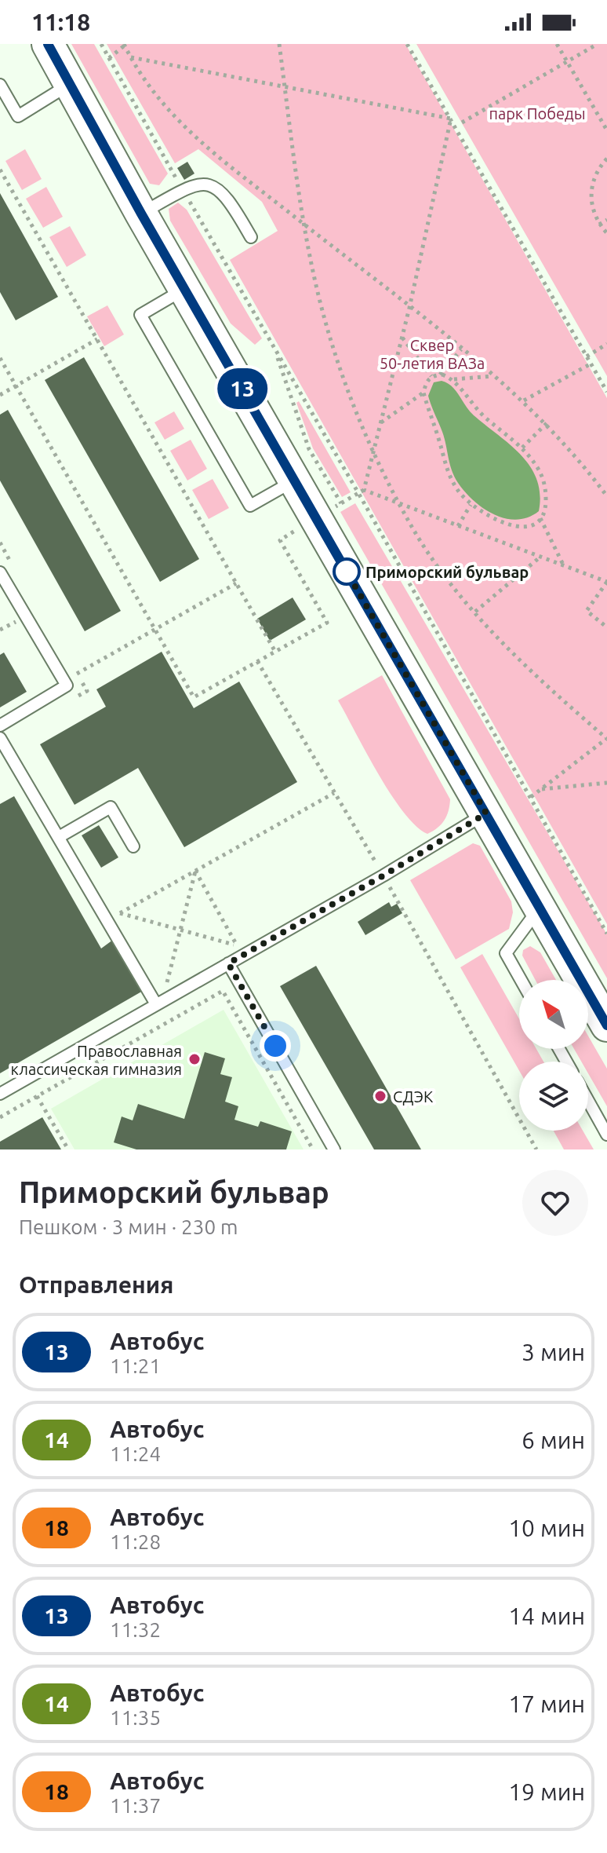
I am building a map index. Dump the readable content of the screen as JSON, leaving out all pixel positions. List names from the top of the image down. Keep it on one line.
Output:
{"parks":["парк Победы","Сквер 50-летия ВАЗа"],"places":["Приморский бульвар","Православная классическая гимназия","СДЭК"],"lines":["bus line 13"],"north":"top left","page":{"status":"11:18","on_map":"13","heading":[["Приморский бульвар","Пешком · 3 мин · 230 m"],"Отправления"],"list":[{"mark":"13","name":"Автобус","note":"11:21","value":"3 мин"},{"mark":"14","name":"Автобус","note":"11:24","value":"6 мин"},{"mark":"18","name":"Автобус","note":"11:28","value":"10 мин"},{"mark":"13","name":"Автобус","note":"11:32","value":"14 мин"},{"mark":"14","name":"Автобус","note":"11:35","value":"17 мин"},{"mark":"18","name":"Автобус","note":"11:37","value":"19 мин"}]}}
